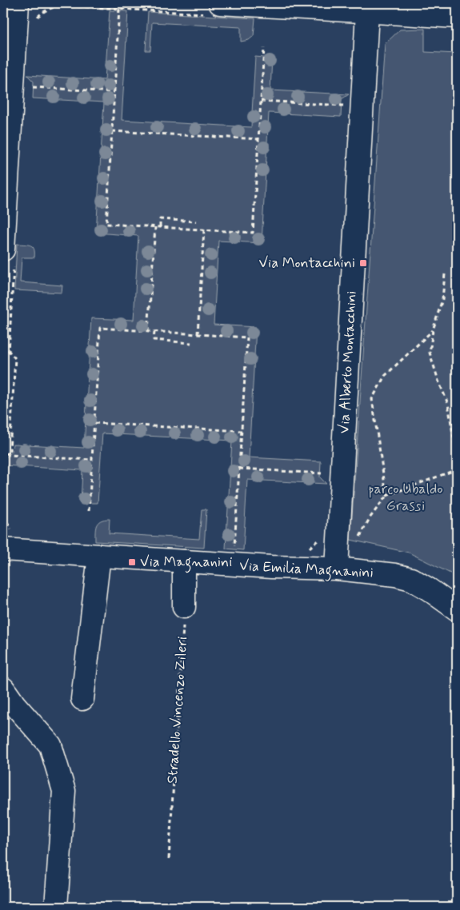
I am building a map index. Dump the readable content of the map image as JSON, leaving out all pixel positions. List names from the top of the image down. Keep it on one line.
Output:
{"streets":{"street":["Via Alberto Montacchini","Via Emilia Magnanini"],"path":["Stradello Vincenzo Zileri"]},"crossings":[["Via Alberto Montacchini","Via Emilia Magnanini"]],"parks":["parco Ubaldo Grassi"],"places":{"transit":["Via Montacchini","Via Magnanini"]}}
